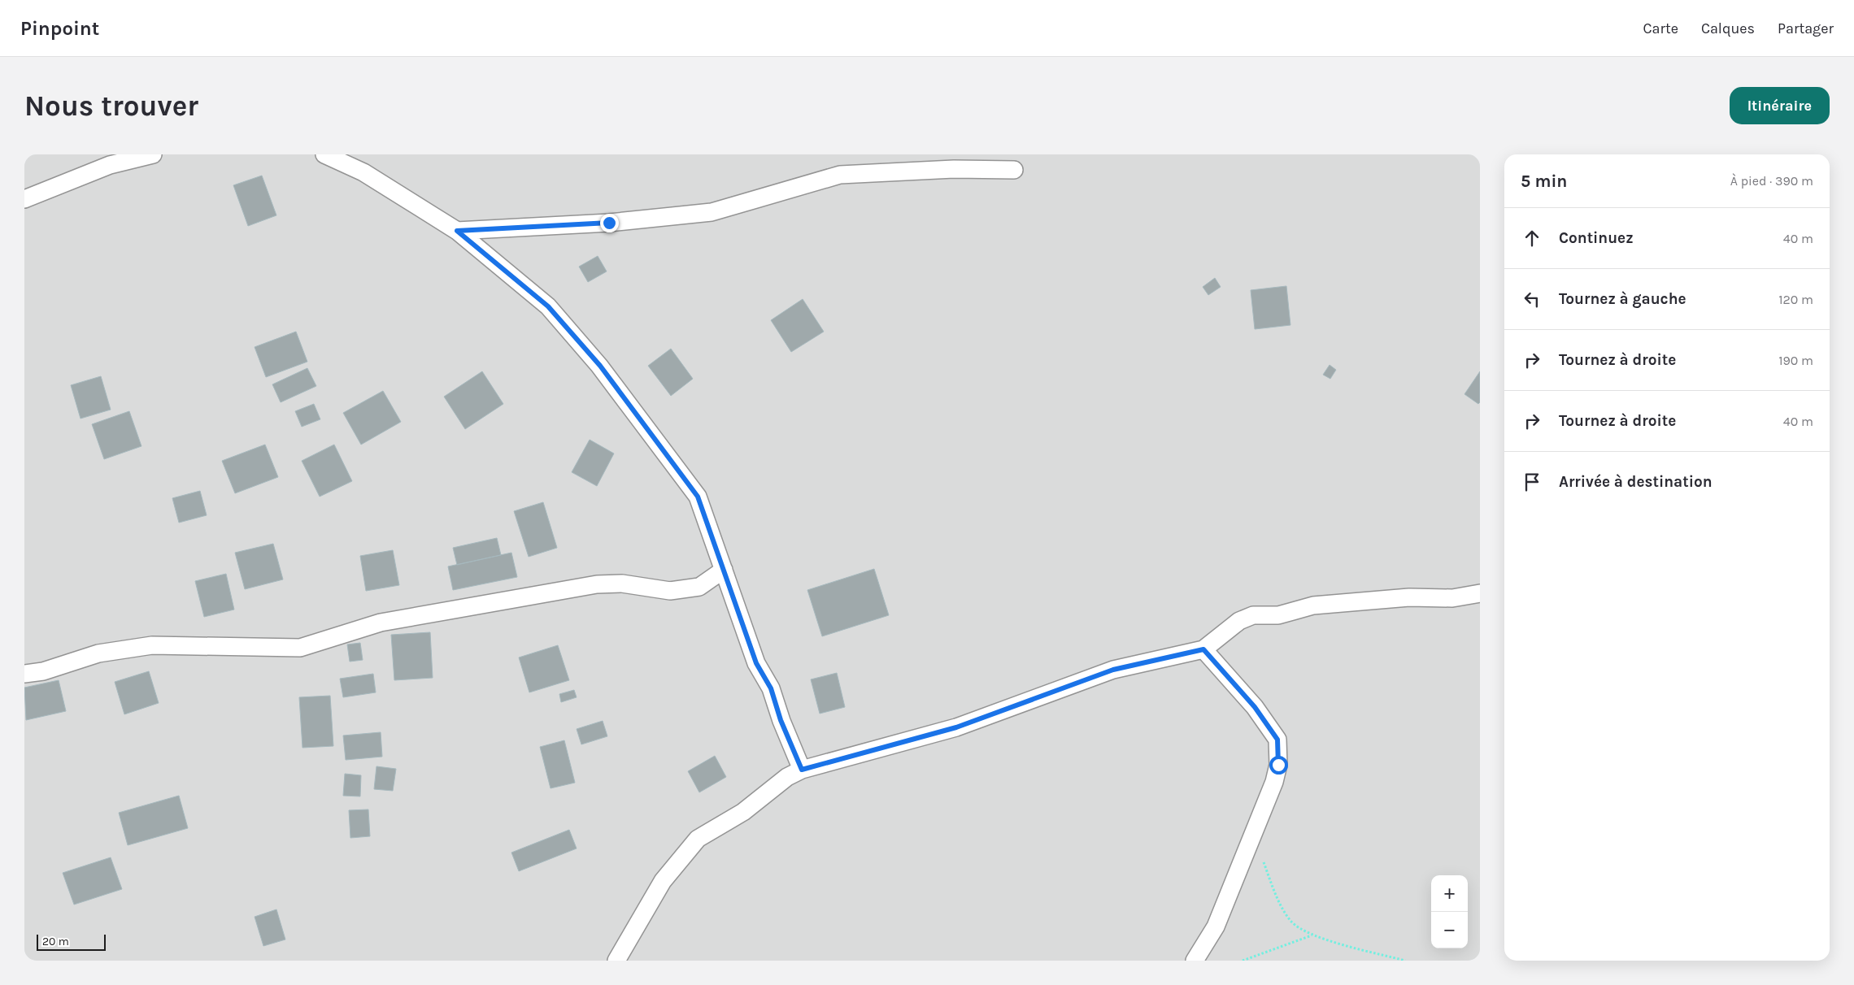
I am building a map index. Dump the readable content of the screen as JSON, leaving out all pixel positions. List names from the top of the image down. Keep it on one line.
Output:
{"scale_bar":"20 m","page":{"header":"Pinpoint","nav":["Carte","Calques","Partager"],"buttons":"Itinéraire","title":"Nous trouver","heading":["5 min","À pied · 390 m"],"list":[["Continuez","40 m"],["Tournez à gauche","120 m"],["Tournez à droite","190 m"],["Tournez à droite","40 m"],"Arrivée à destination"],"map_buttons":["+","−"],"scale":"20 m"}}
